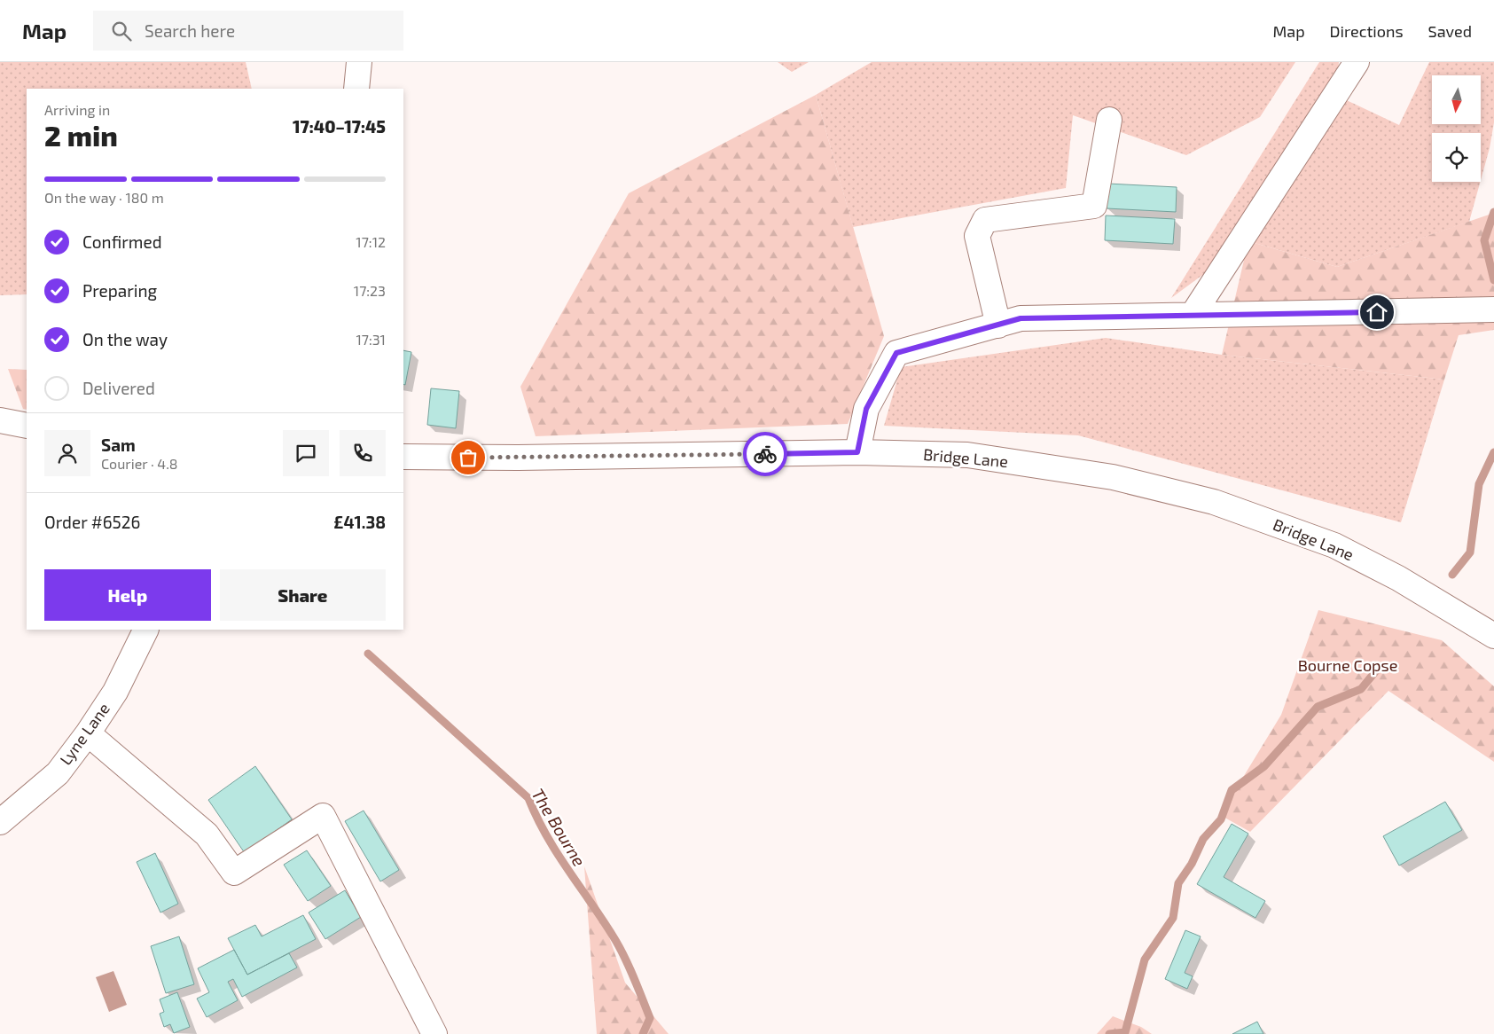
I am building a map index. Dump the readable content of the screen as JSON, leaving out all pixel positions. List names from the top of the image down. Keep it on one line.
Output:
{"streets":{"street":["Bridge Lane","Lyne Lane"]},"water":["The Bourne"],"parks":["Bourne Copse"],"north":"bottom","page":{"header":"Map","search":"Search here","nav":["Map","Directions","Saved"],"heading":["2 min","Arriving in","17:40–17:45"],"panel":["Sam","Courier · 4.8","Order #6526","£41.38"],"bar":"On the way · 180 m","list":[["Confirmed","17:12"],["Preparing","17:23"],["On the way","17:31"],"Delivered"],"buttons":["Help","Share"]}}
